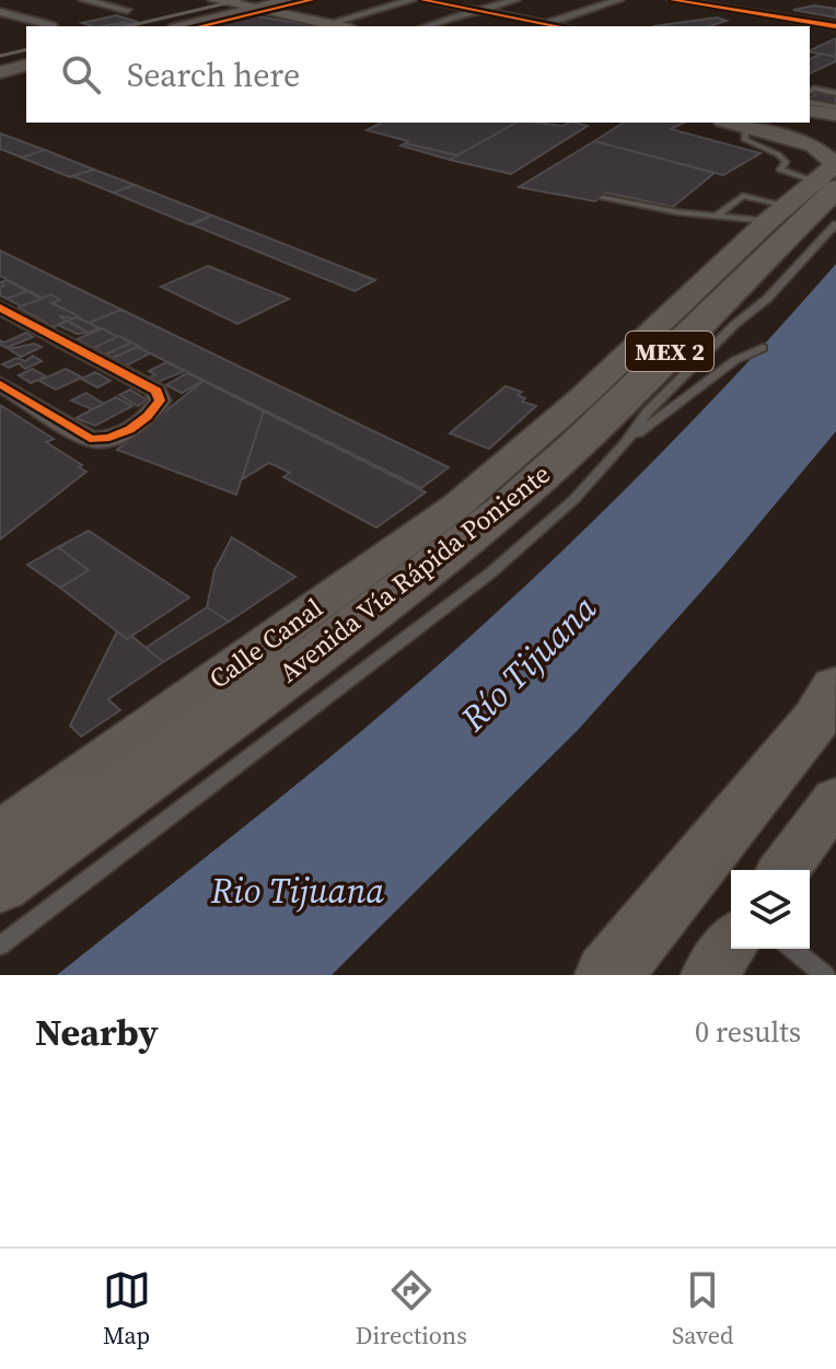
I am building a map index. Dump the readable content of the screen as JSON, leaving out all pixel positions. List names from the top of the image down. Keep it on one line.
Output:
{"streets":{"highway":["MEX 2","Avenida Vía Rápida Poniente"],"main road":["Calle Canal"]},"crossings":[["Avenida Vía Rápida Poniente","Calle Canal"]],"water":["Río Tijuana","Rio Tijuana"],"page":{"search":"Search here","heading":["Nearby","0 results"],"nav":["Map","Directions","Saved"]}}
